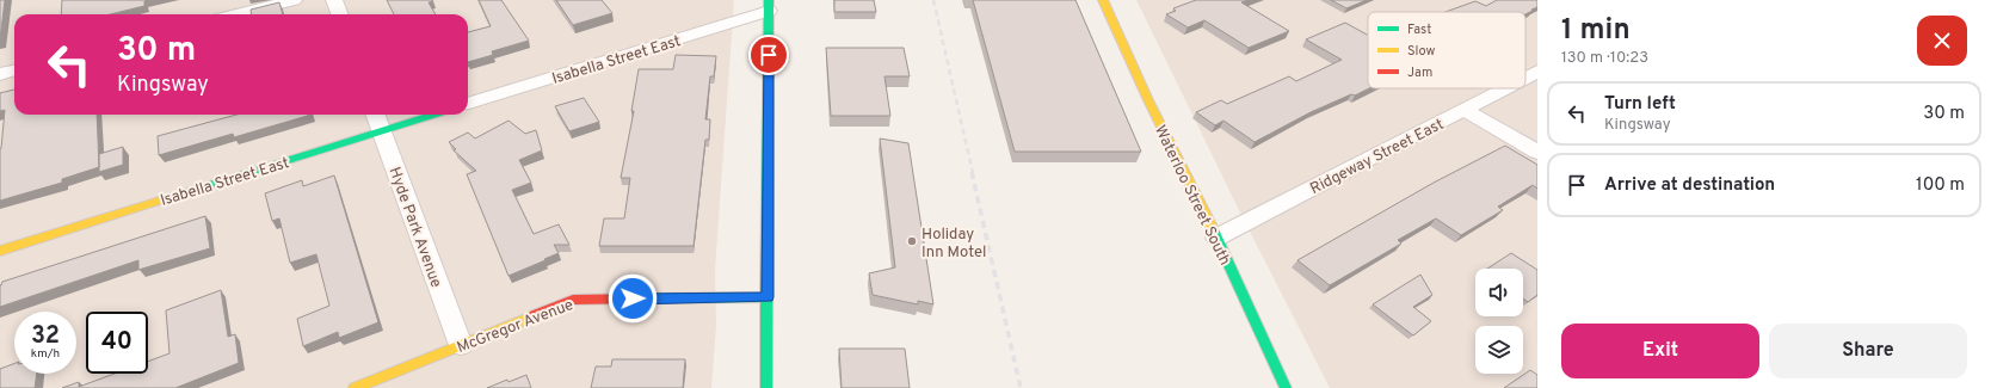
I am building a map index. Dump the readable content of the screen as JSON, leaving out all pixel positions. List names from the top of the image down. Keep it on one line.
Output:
{"streets":{"street":["Isabella Street East","Ridgeway Street East","Waterloo Street South","Hyde Park Avenue","McGregor Avenue"]},"crossings":[["Isabella Street East","Hyde Park Avenue"],["Ridgeway Street East","Waterloo Street South"],["Hyde Park Avenue","McGregor Avenue"]],"places":["Holiday Inn Motel"],"legend":["Fast","Slow","Jam"],"page":{"heading":["1 min","130 m · 10:23"],"turn":["30 m","Kingsway"],"list":[{"name":"Turn left","note":"Kingsway","value":"30 m"},{"name":"Arrive at destination","value":"100 m"}],"speed":"32 km/h","limit":"40","buttons":["Exit","Share"]}}
